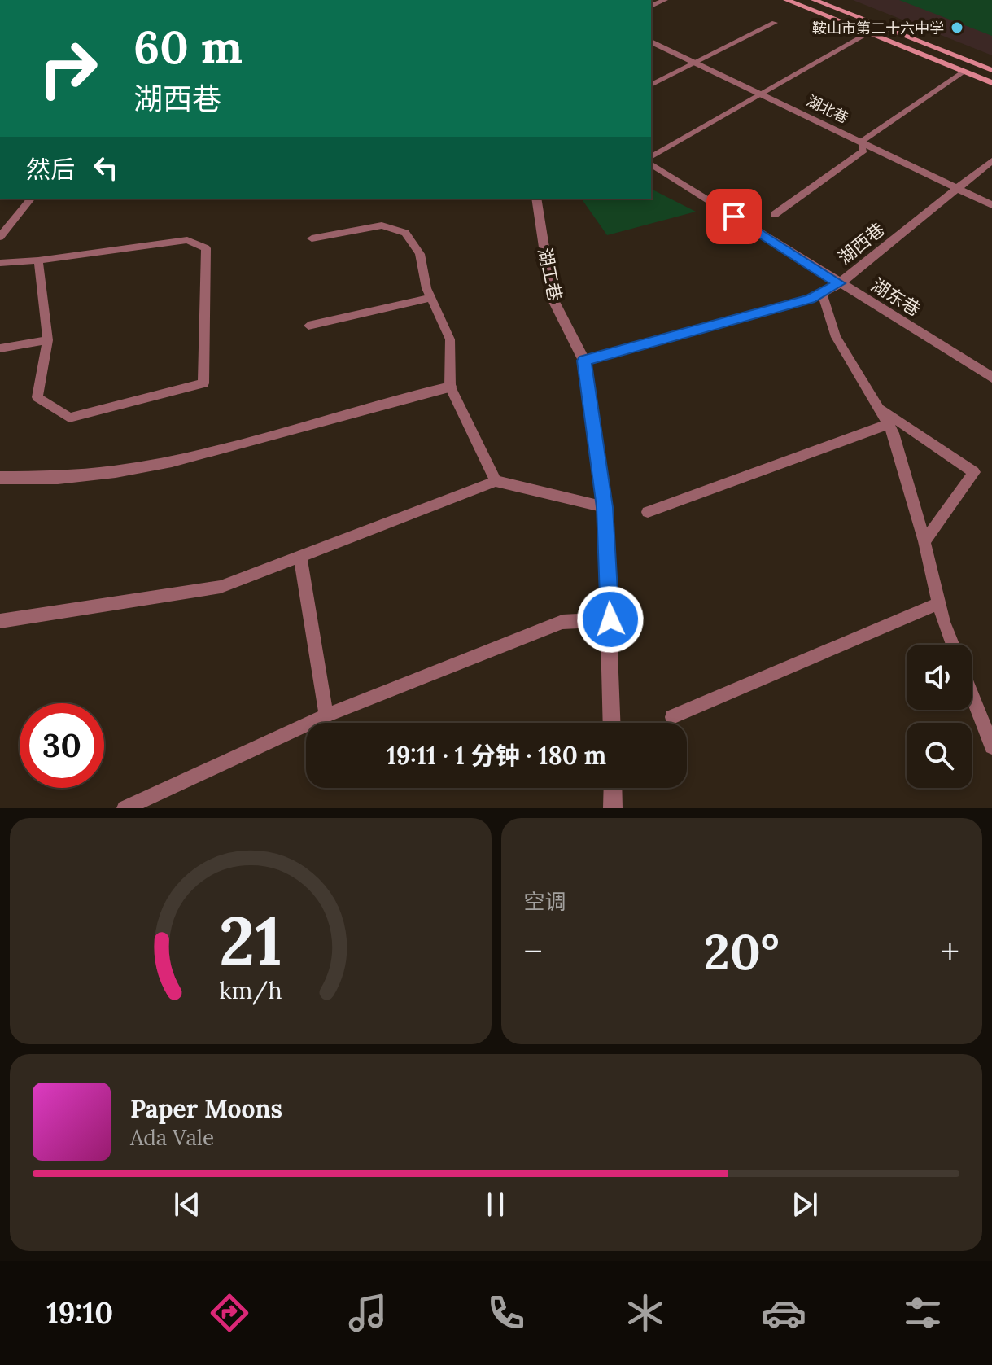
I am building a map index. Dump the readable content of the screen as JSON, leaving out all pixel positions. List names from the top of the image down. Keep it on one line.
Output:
{"streets":{"street":["湖北巷","湖西巷","湖工巷","湖东巷"]},"crossings":[["湖北巷","湖西巷"],["湖西巷","湖工巷"],["湖西巷","湖东巷"]],"places":["鞍山市第二十六中学"],"page":{"turn":["60 m","湖西巷"],"then":"然后","limit":"30","trip":"19:11 · 1 分钟 · 180 m","tile":"空调","heat":["−","20°","+"],"song":["Paper Moons","Ada Vale"],"tabs":"19:10","gauge":["21","km/h"]}}
